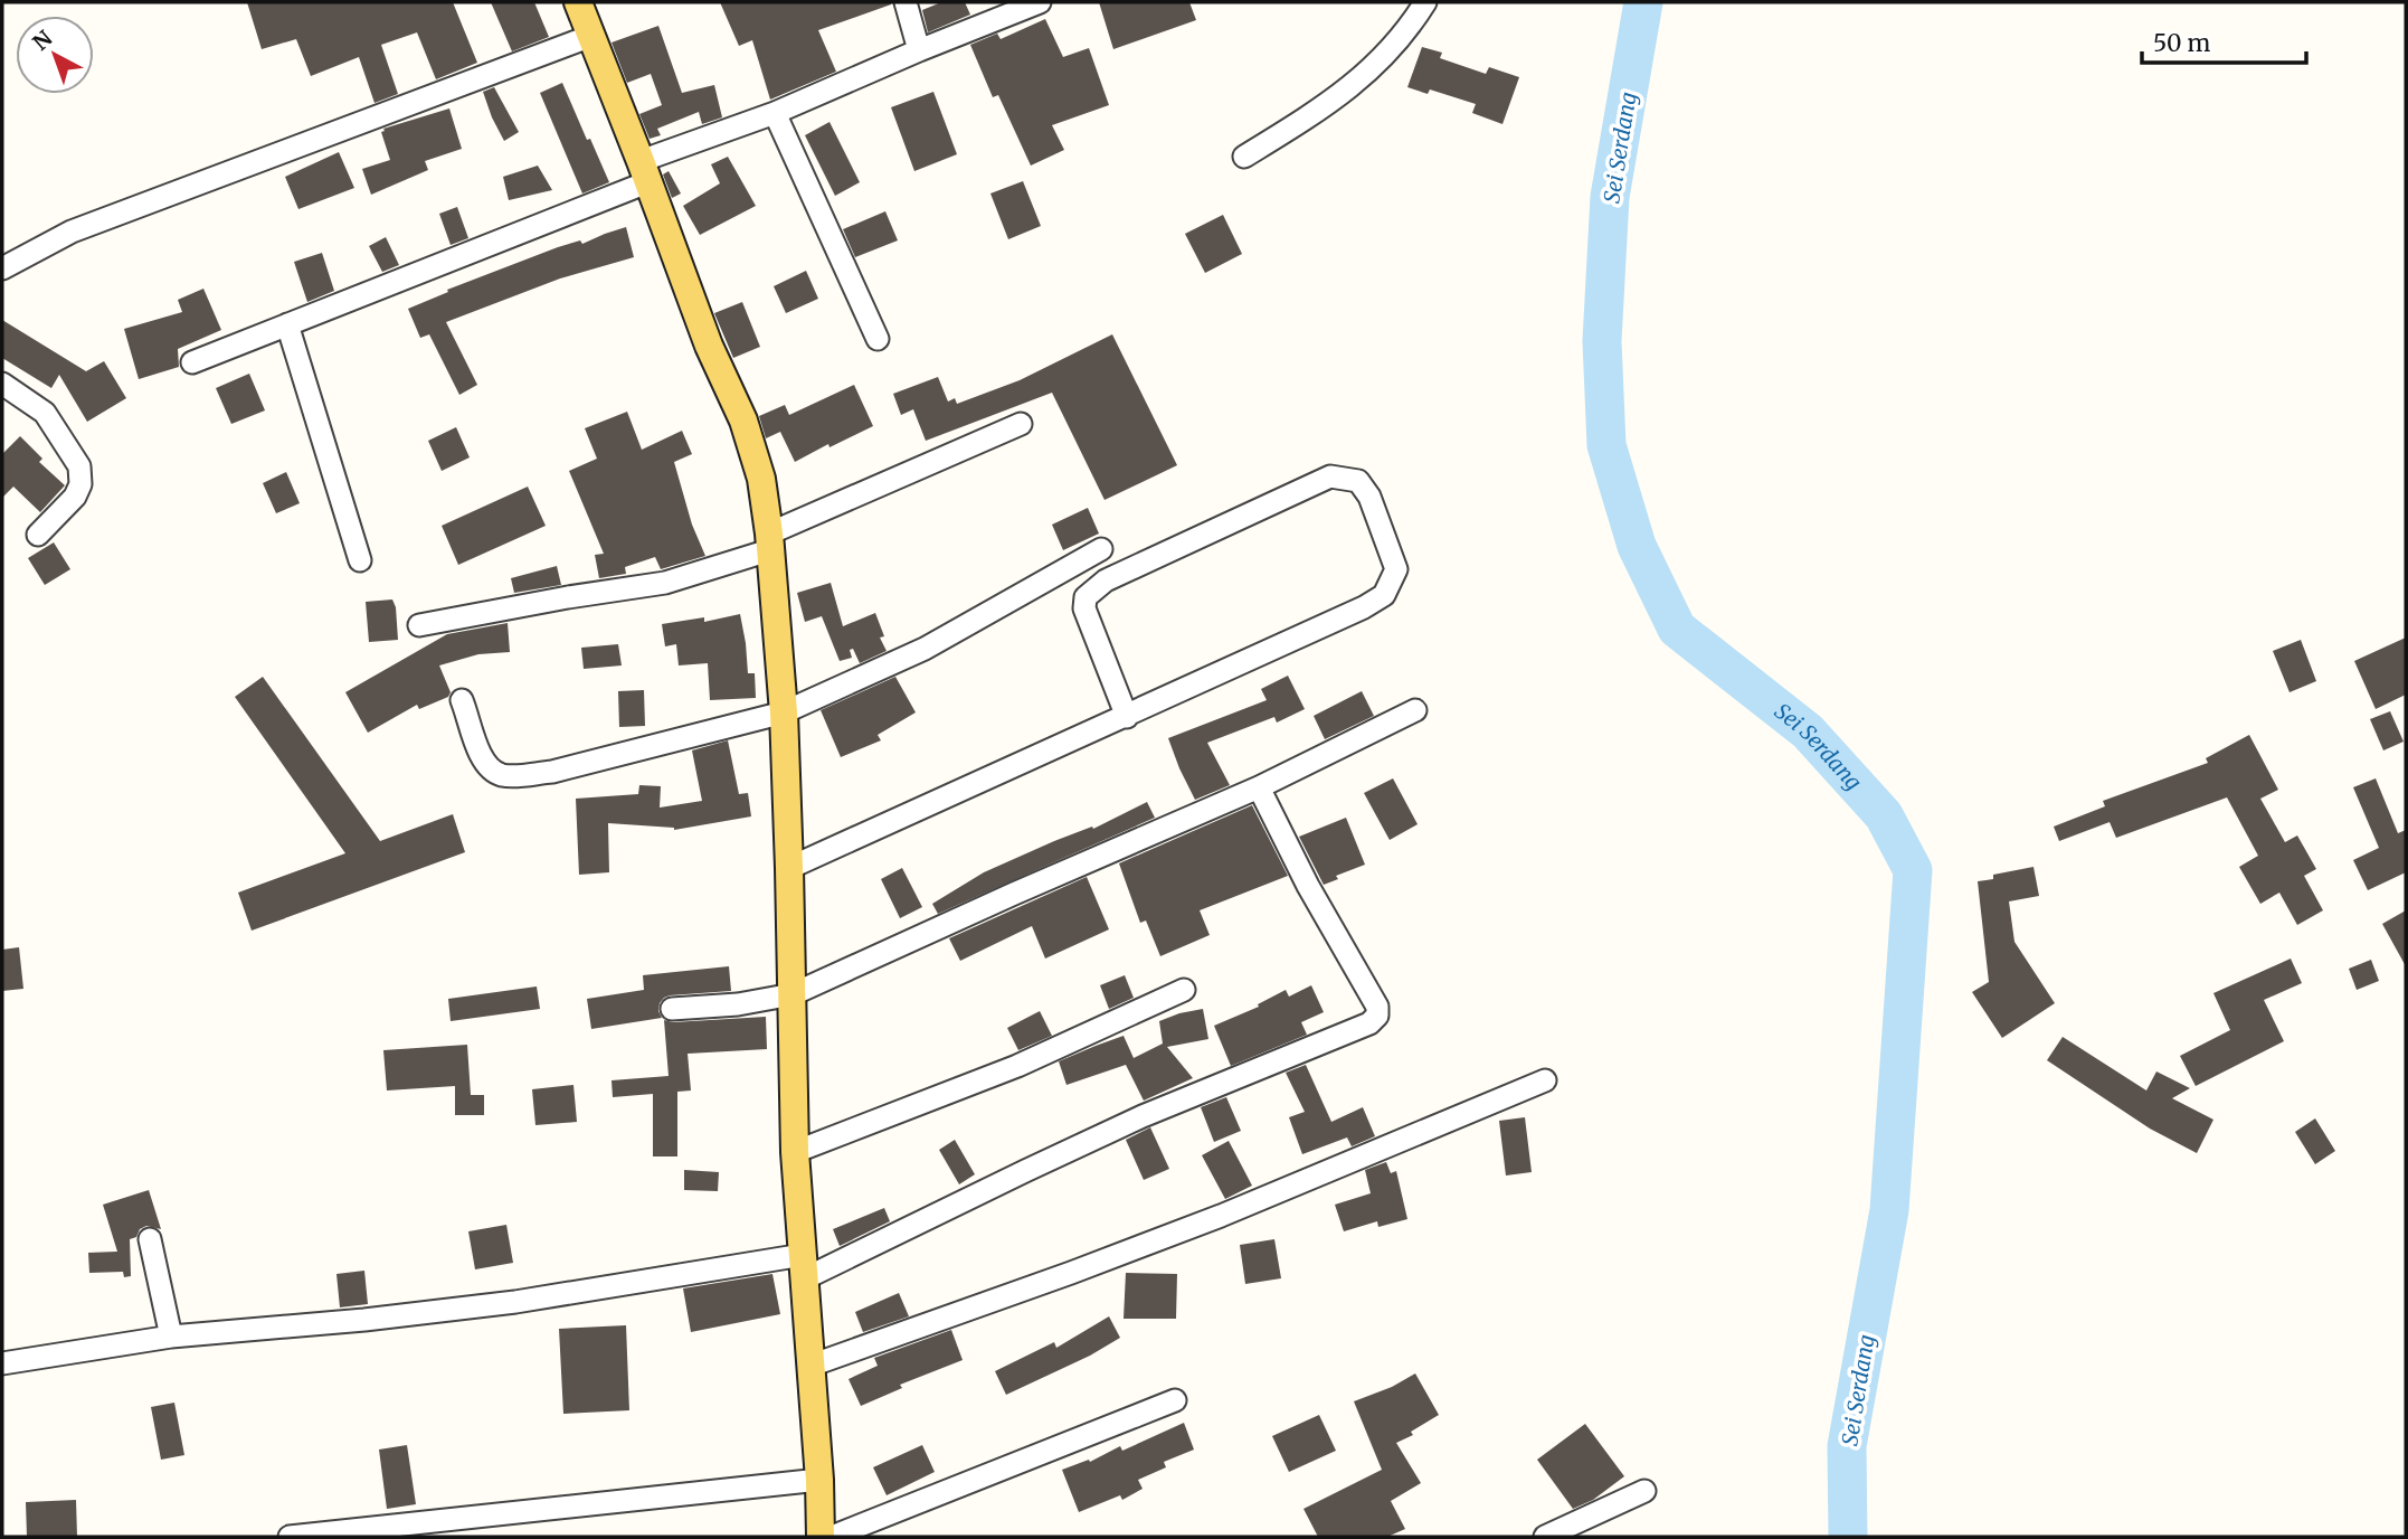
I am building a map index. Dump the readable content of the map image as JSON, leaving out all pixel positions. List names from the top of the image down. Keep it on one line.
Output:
{"water":["Sei Serdang"],"scale_bar":"50 m","north":"top left"}
